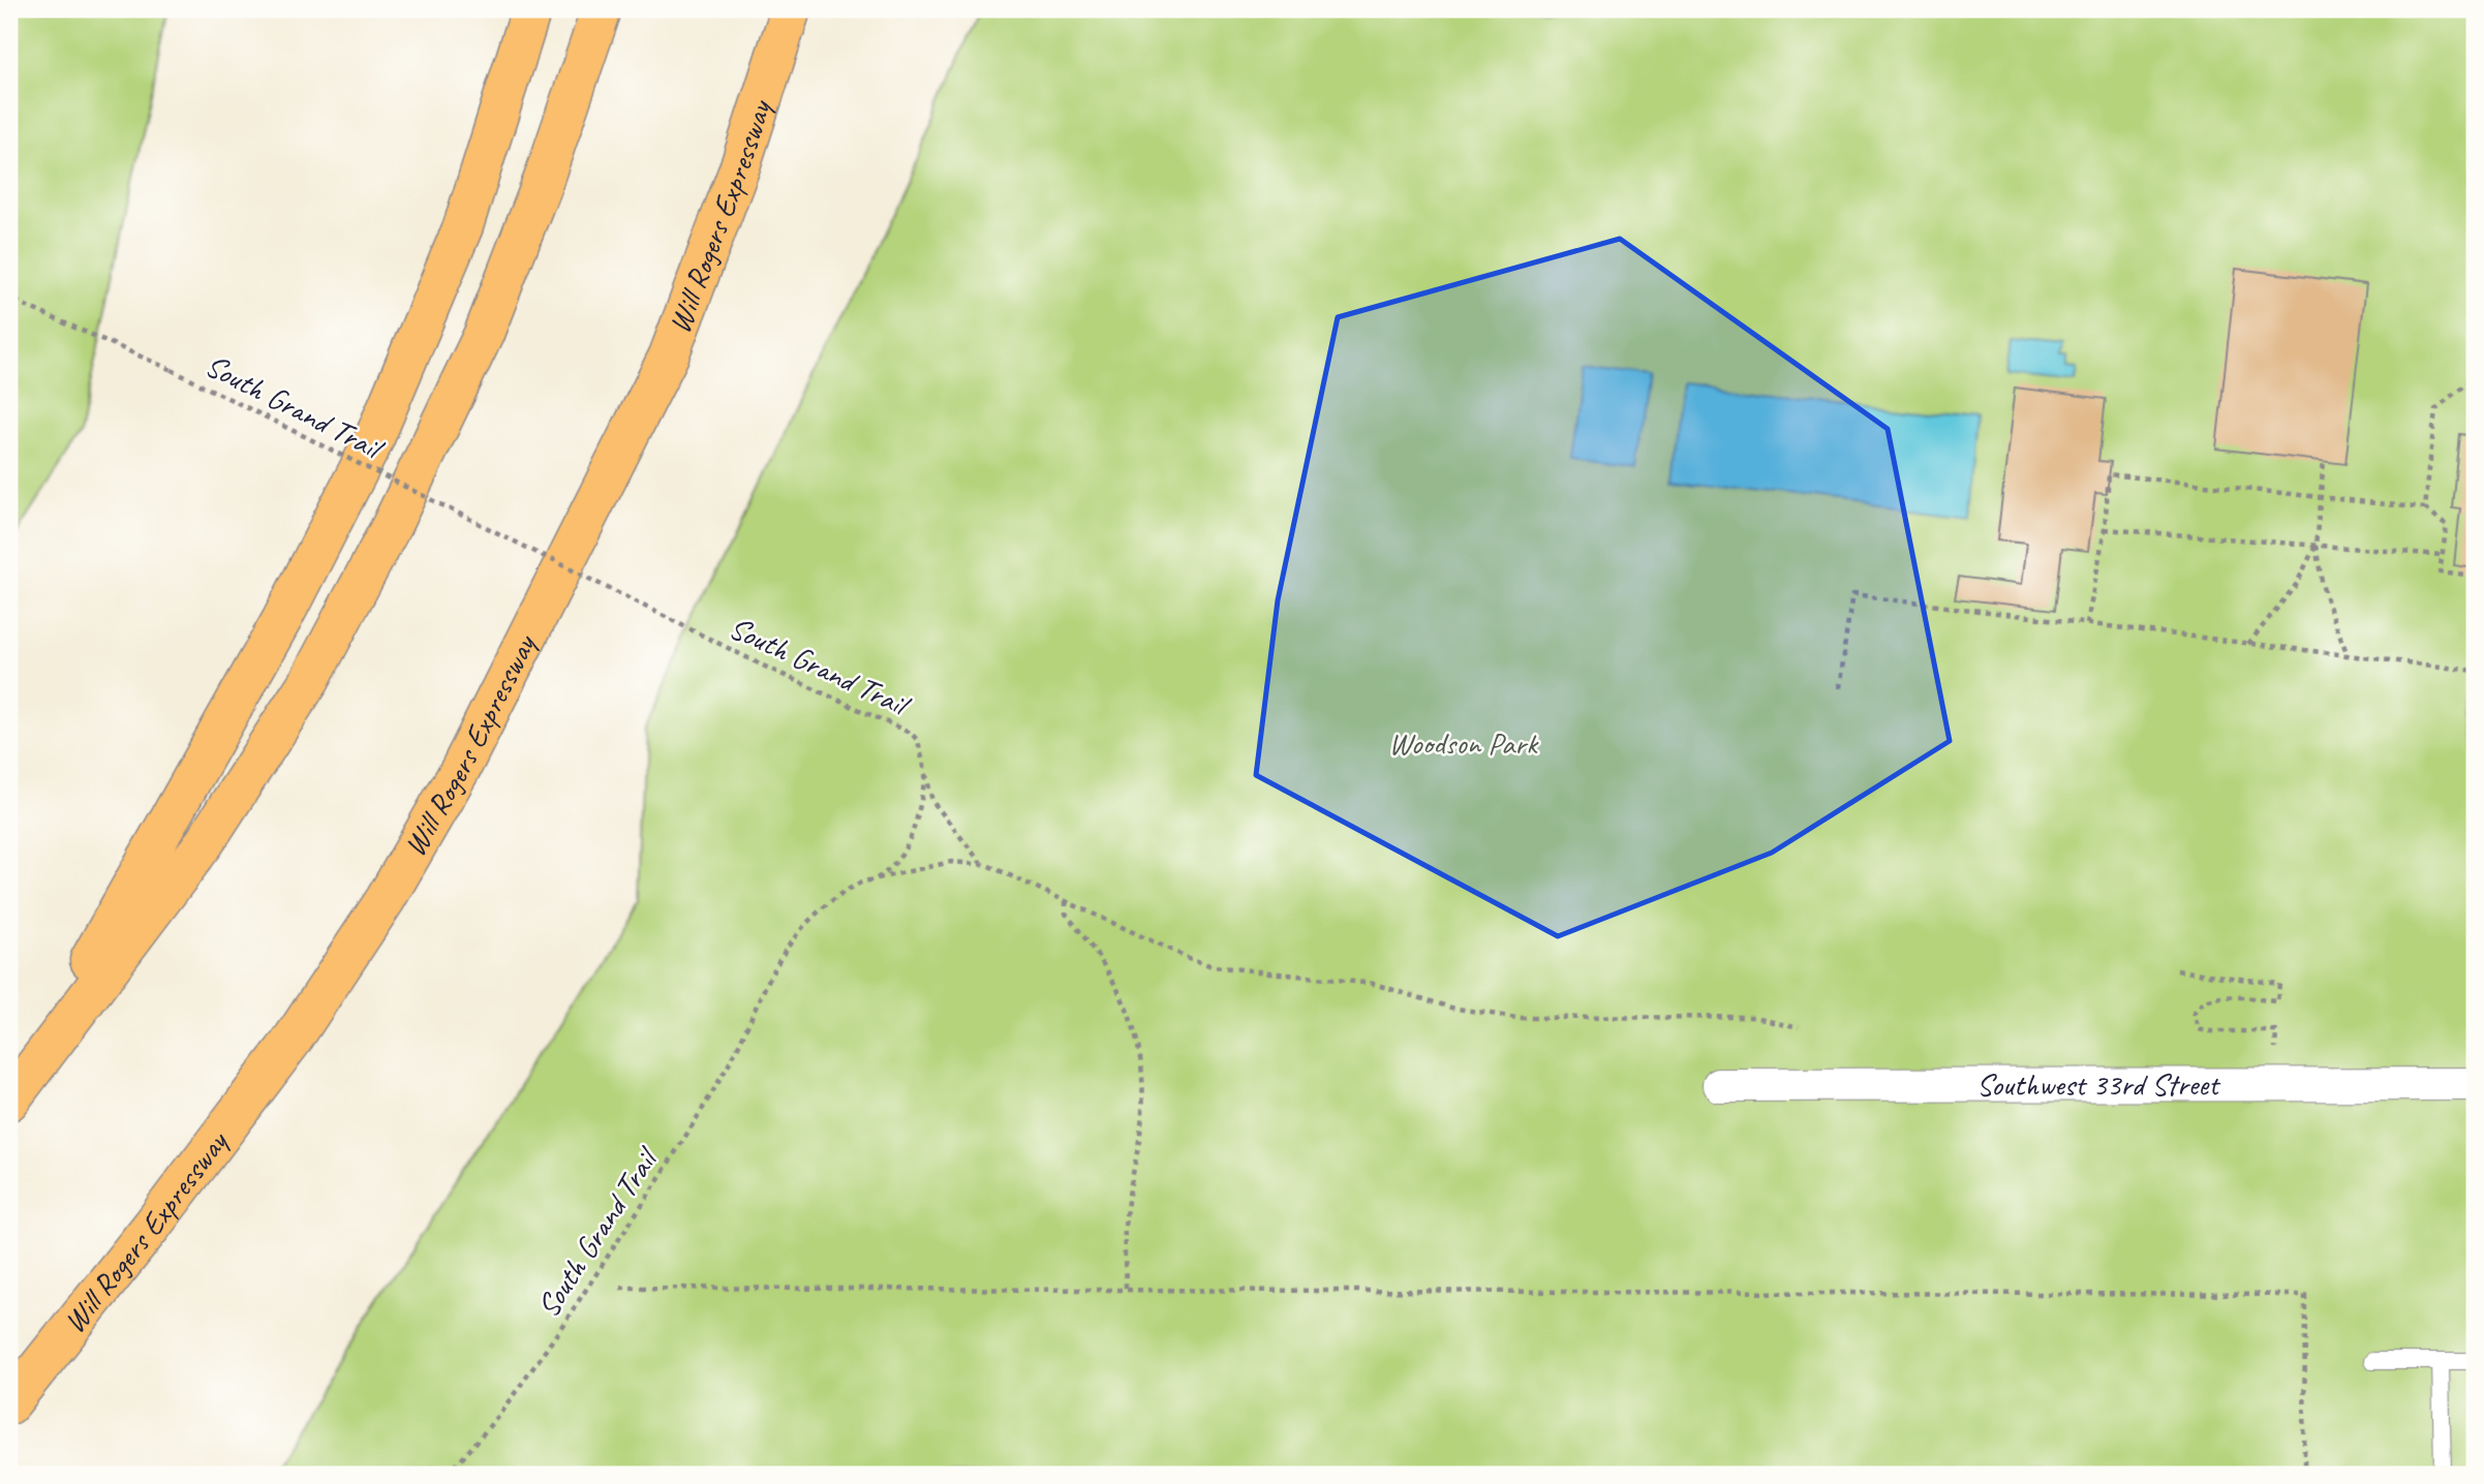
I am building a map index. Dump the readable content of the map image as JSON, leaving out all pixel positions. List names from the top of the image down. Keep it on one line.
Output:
{"streets":{"highway":["Will Rogers Expressway"],"street":["Southwest 33rd Street"],"path":["South Grand Trail"]},"parks":["Woodson Park"]}
